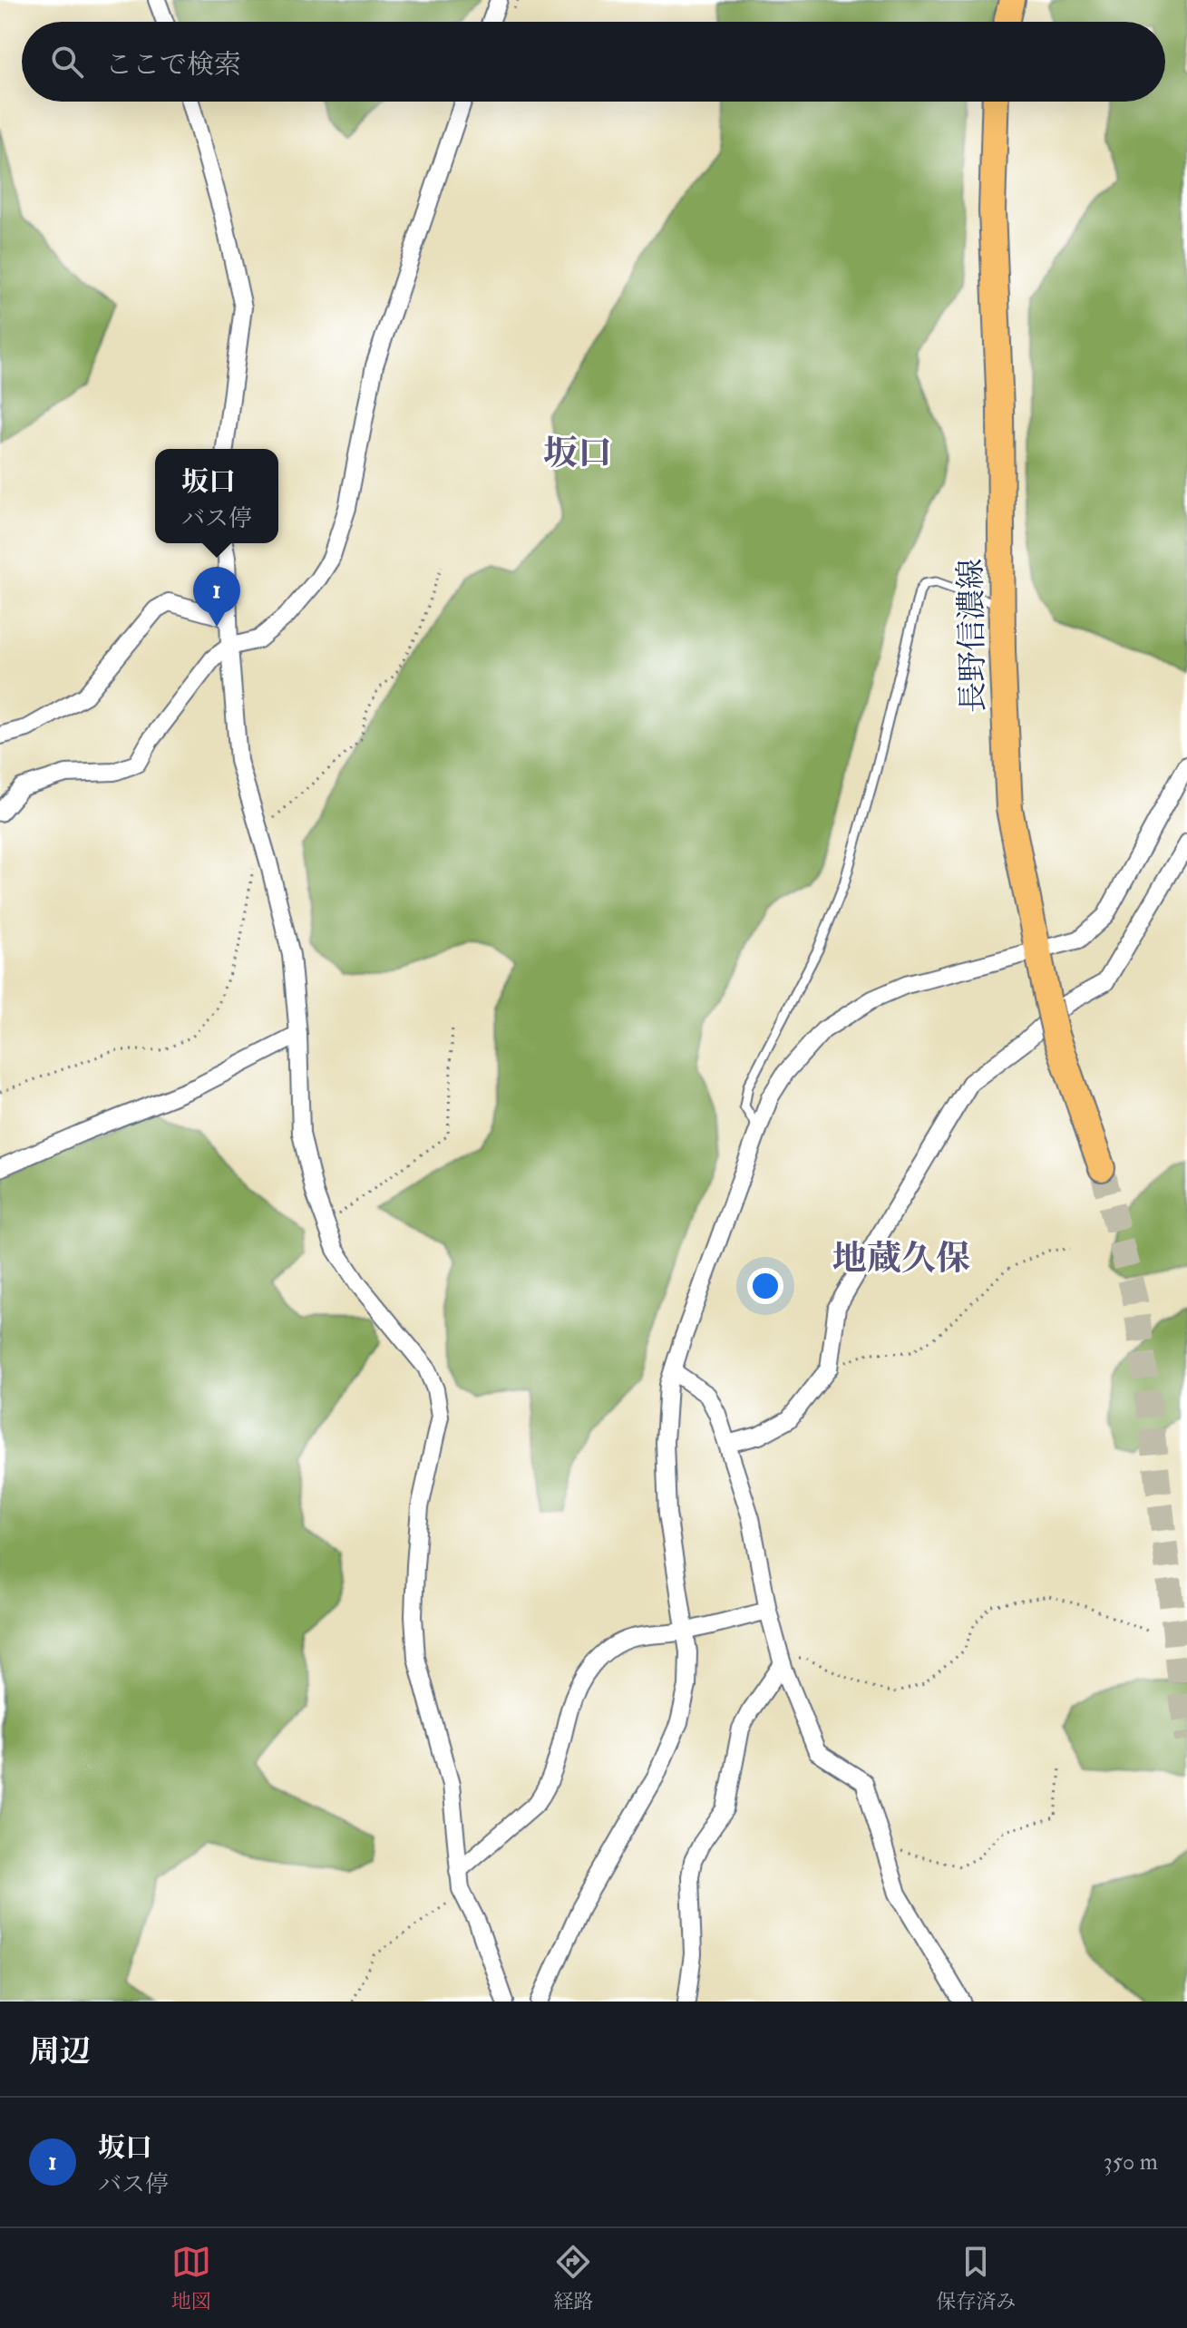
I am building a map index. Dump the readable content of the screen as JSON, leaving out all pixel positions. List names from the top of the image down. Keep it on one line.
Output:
{"streets":{"main road":["長野信濃線"]},"districts":["坂口","地蔵久保"],"page":{"search":"ここで検索","popup":["坂口","バス停"],"pins":"1","heading":"周辺","list":[{"mark":"1","name":"坂口","note":"バス停","value":"350 m"}],"nav":["地図","経路","保存済み"]}}
